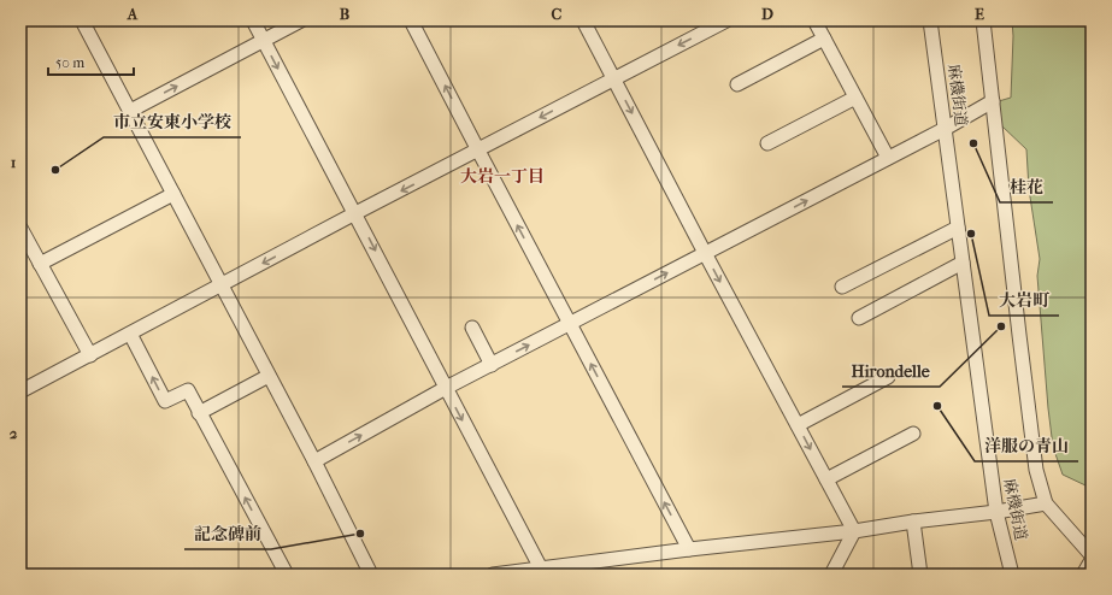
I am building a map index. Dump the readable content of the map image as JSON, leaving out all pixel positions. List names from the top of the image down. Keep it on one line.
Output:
{"streets":{"street":["麻機街道"]},"districts":["大岩一丁目"],"places":["桂花","市立安東小学校","大岩町","Hirondelle","洋服の青山","記念碑前"],"scale_bar":"50 m","grid":{"columns":["A","B","C","D","E"],"rows":["1","2"]}}
